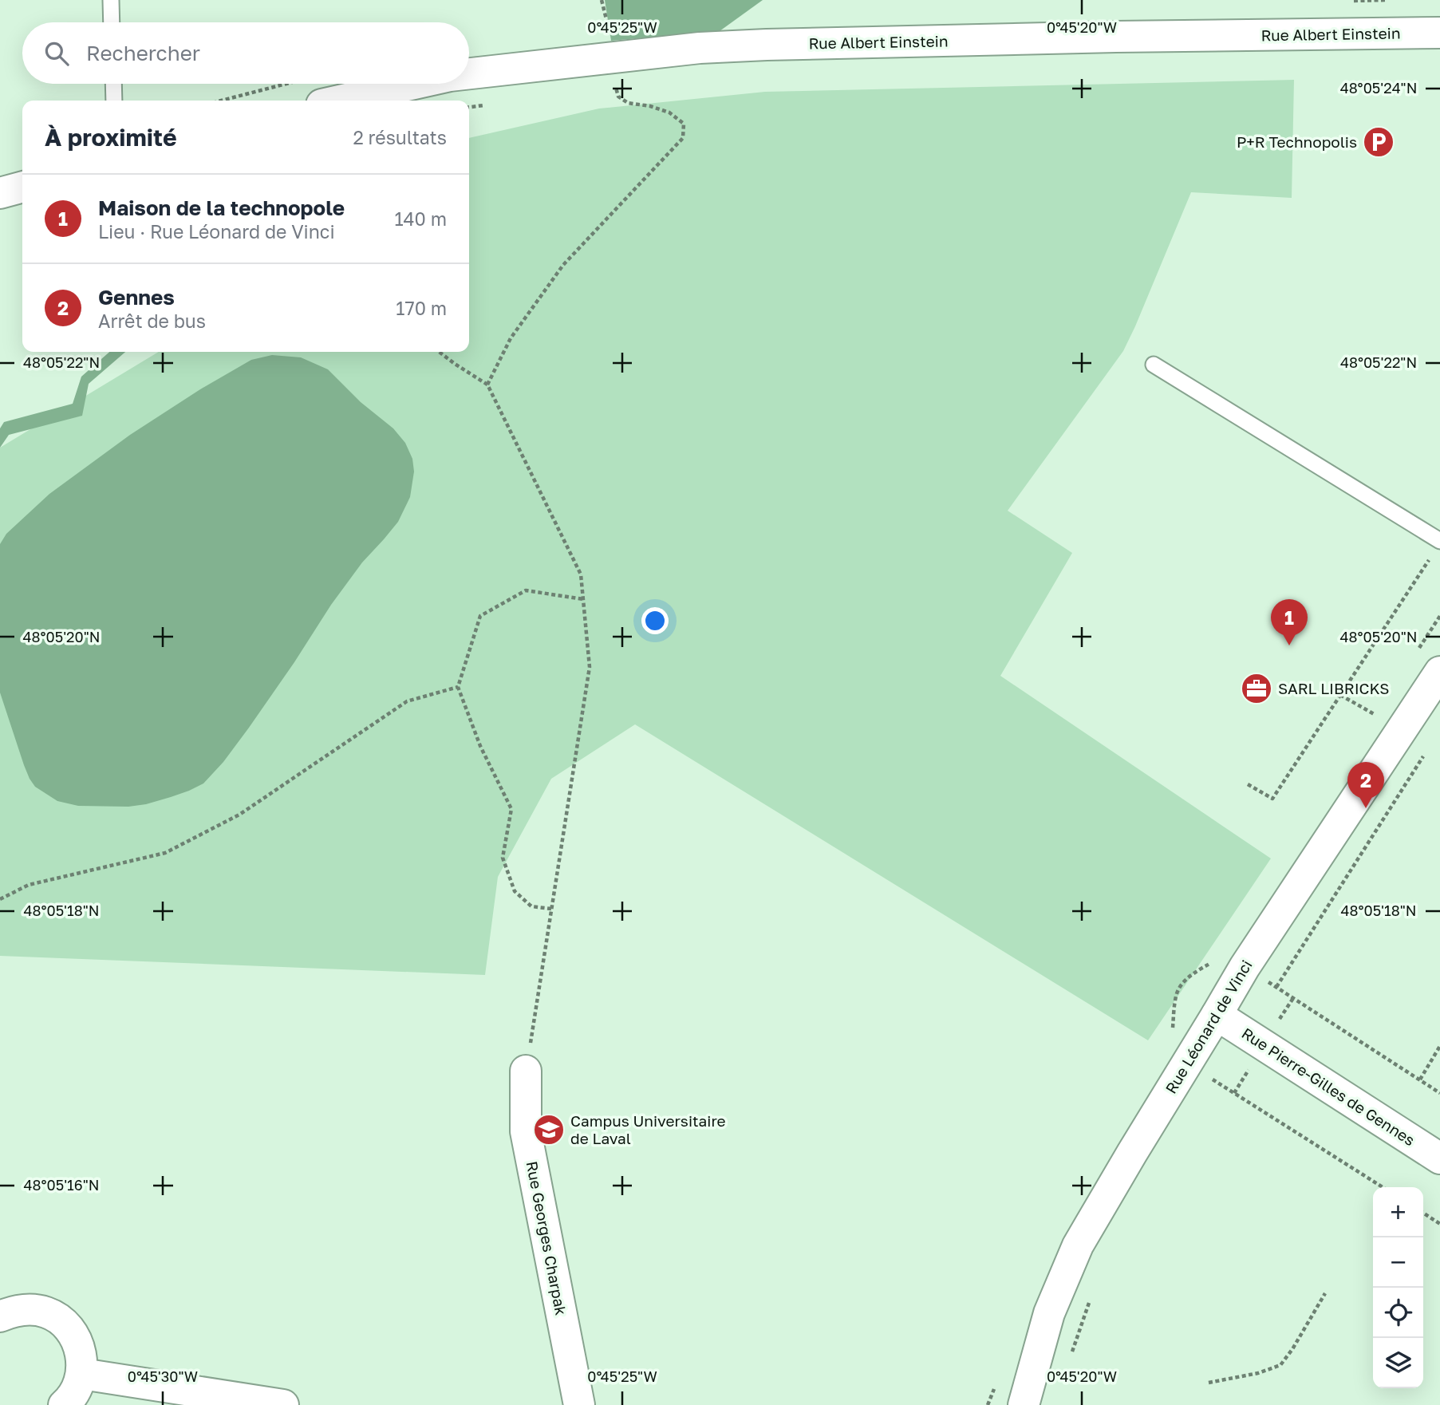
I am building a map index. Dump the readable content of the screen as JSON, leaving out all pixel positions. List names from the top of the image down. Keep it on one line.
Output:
{"streets":{"street":["Rue Albert Einstein","Rue Léonard de Vinci","Rue Pierre-Gilles de Gennes","Rue Georges Charpak"]},"crossings":[["Rue Léonard de Vinci","Rue Pierre-Gilles de Gennes"]],"places":{"parking":["P+R Technopolis"],"office":["SARL LIBRICKS"],"school or university":["Campus Universitaire de Laval"]},"page":{"search":"Rechercher","heading":["À proximité","2 résultats"],"list":[{"mark":"1","name":"Maison de la technopole","note":"Lieu · Rue Léonard de Vinci","value":"140 m"},{"mark":"2","name":"Gennes","note":"Arrêt de bus","value":"170 m"}],"pins":["1","2"],"map_buttons":["+","−"]},"coordinates":["0°45'25\"W","0°45'20\"W","48°05'24\"N","48°05'22\"N","48°05'20\"N","48°05'18\"N","48°05'16\"N","0°45'30\"W"]}
